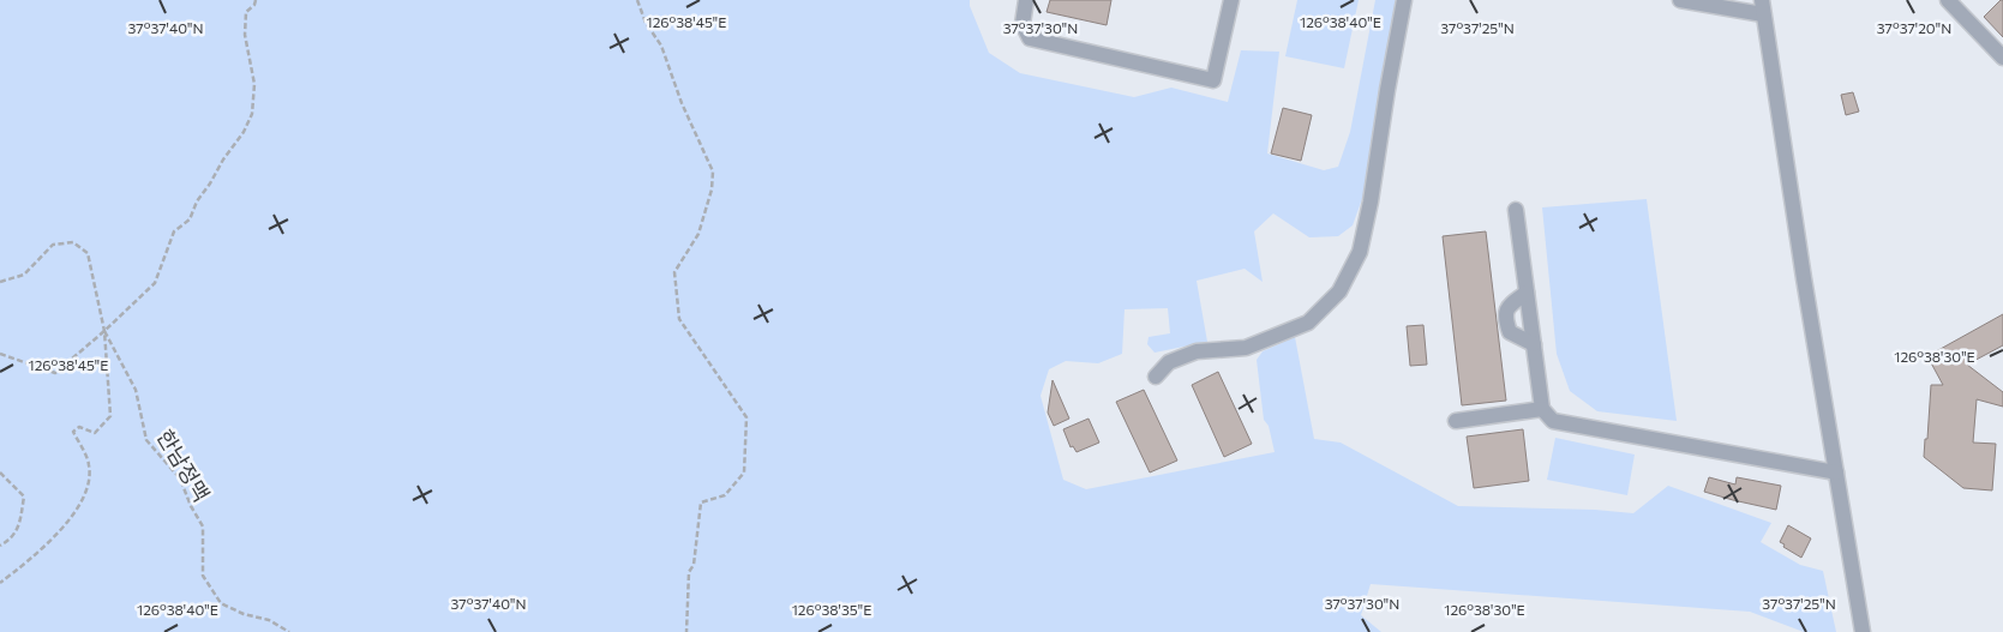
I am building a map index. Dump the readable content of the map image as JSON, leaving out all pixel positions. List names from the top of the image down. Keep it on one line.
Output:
{"streets":{"path":["한남정맥"]},"coordinates":["126°38'45\"E","126°38'40\"E","37°37'40\"N","37°37'30\"N","37°37'25\"N","37°37'20\"N","126°38'30\"E","126°38'35\"E"]}
